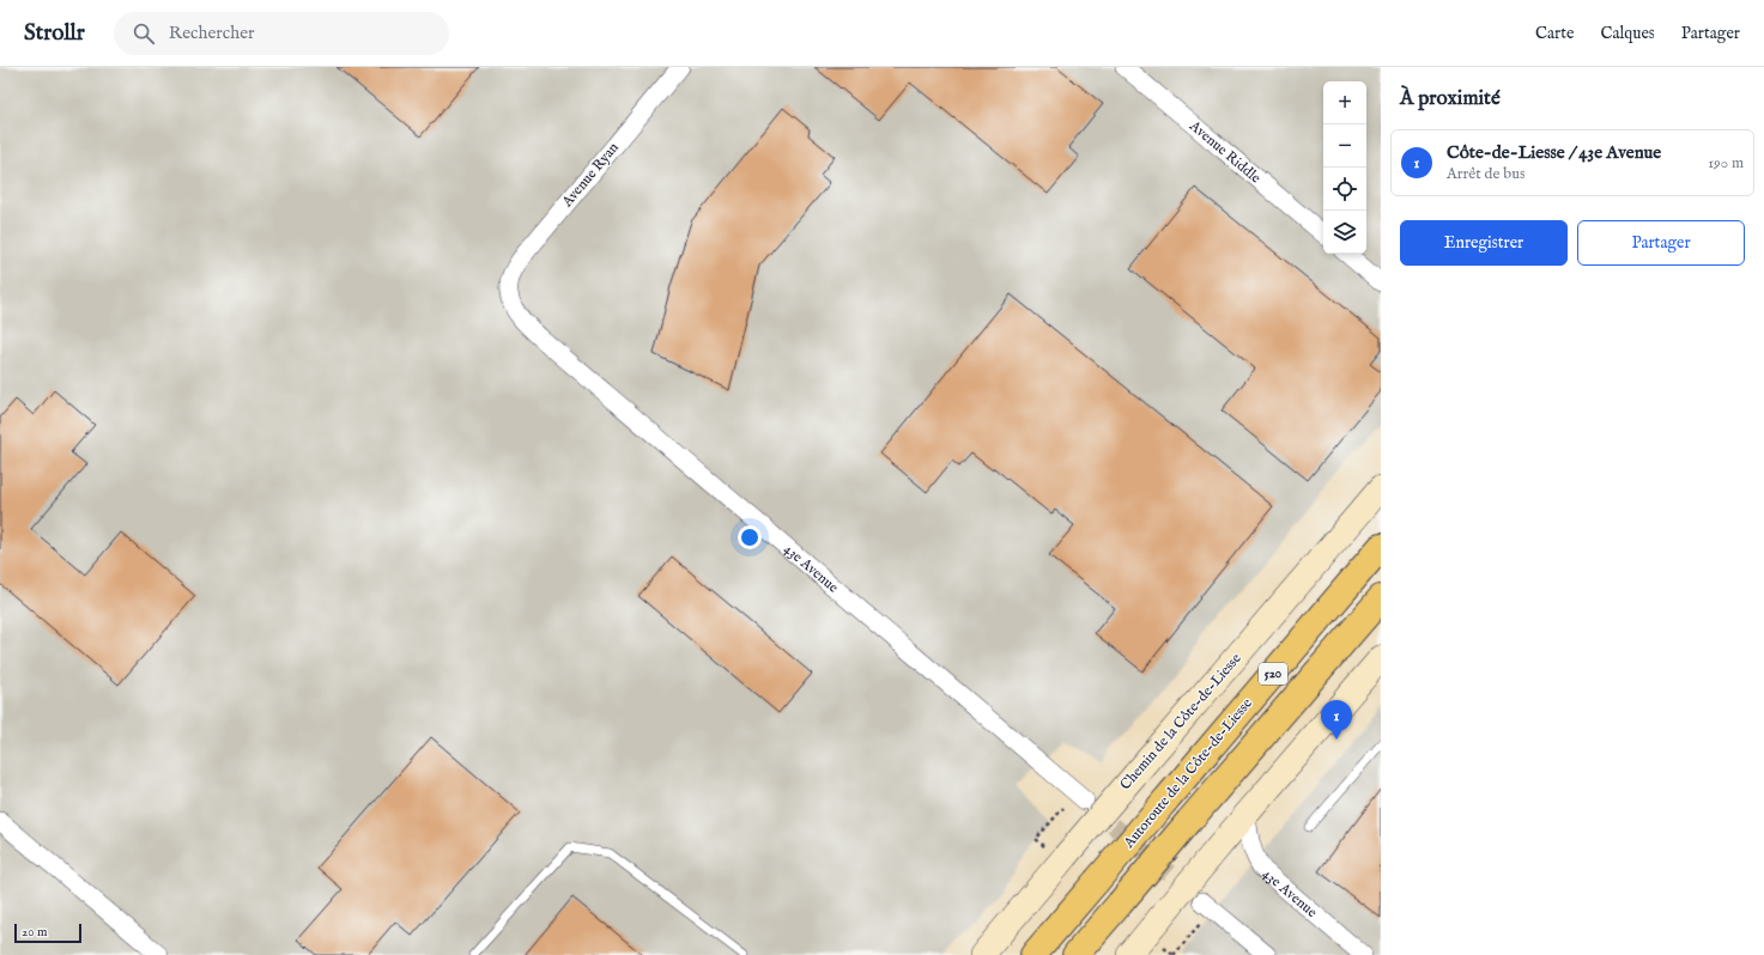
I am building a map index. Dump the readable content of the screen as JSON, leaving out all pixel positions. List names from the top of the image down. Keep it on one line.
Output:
{"streets":{"highway":["520","Autoroute de la Côte-de-Liesse"],"main road":["Chemin de la Côte-de-Liesse"],"street":["Avenue Riddle","Avenue Ryan","43e Avenue"]},"crossings":[["Avenue Ryan","43e Avenue"]],"scale_bar":"20 m","page":{"header":"Strollr","search":"Rechercher","nav":["Carte","Calques","Partager"],"heading":"À proximité","map_buttons":["+","−"],"list":[{"mark":"1","name":"Côte-de-Liesse / 43e Avenue","note":"Arrêt de bus","value":"190 m"}],"buttons":["Enregistrer","Partager"],"pins":"1","scale":"20 m"}}
